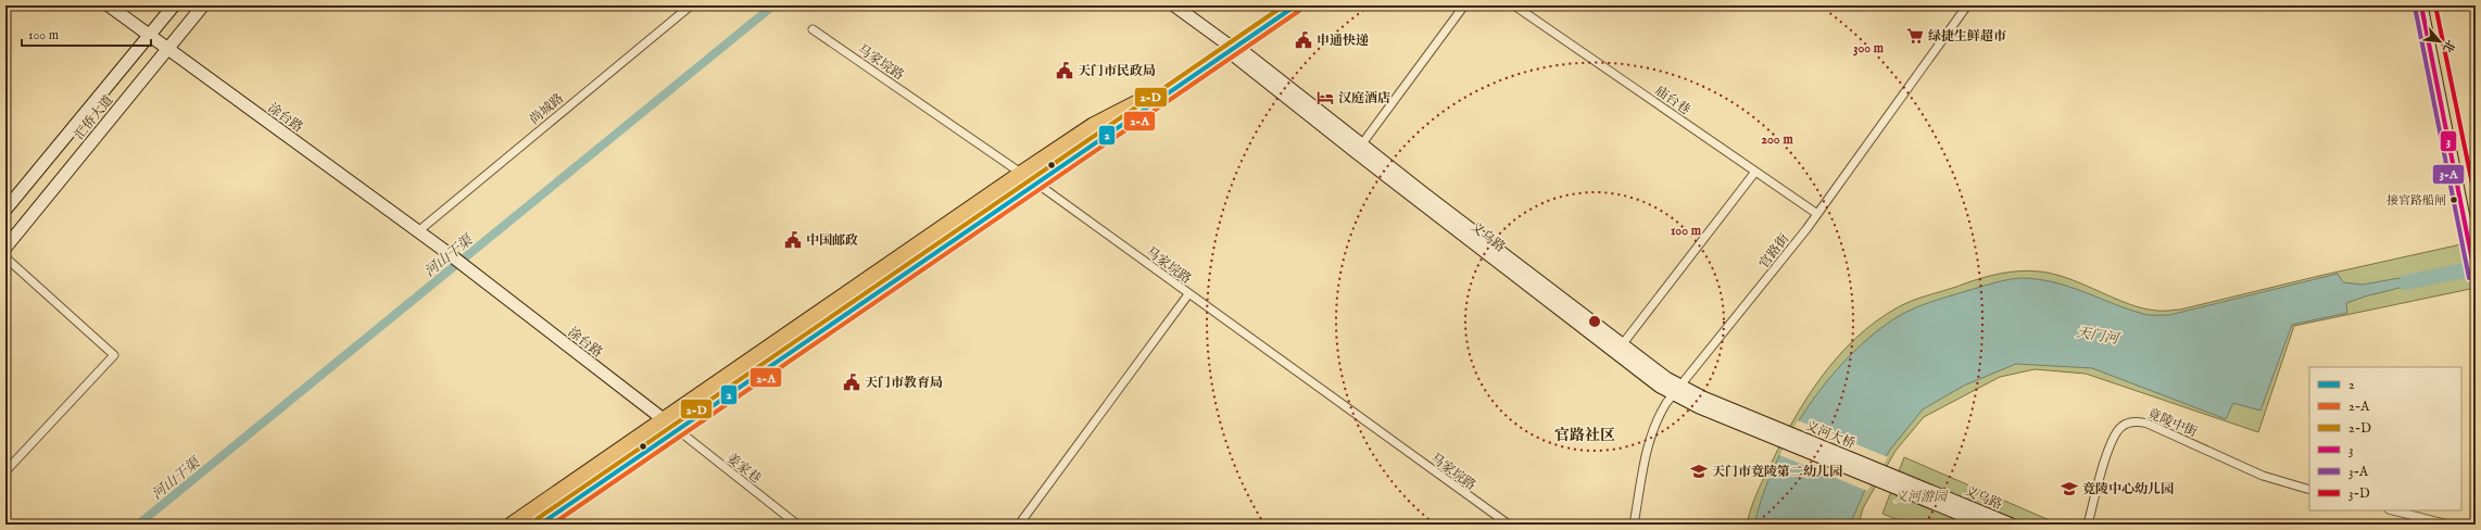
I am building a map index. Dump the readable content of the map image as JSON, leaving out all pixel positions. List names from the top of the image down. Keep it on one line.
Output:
{"streets":{"main road":["汇侨大道","涂台路","义乌路","义河大桥"],"street":["马家垸路","庙台巷","尚城路","官路街","竟陵中街","姜家巷"]},"crossings":[["庙台巷","官路街"],["尚城路","涂台路"],["汇侨大道","涂台路"],["涂台路","姜家巷"],["义乌路","官路街"],["义乌路","义河大桥"]],"districts":["官路社区"],"water":["河山干渠","天门河"],"parks":["义河游园"],"places":{"supermarket":["绿捷生鲜超市"],"public building":["申通快递","天门市民政局","中国邮政","天门市教育局"],"hotel":["汉庭酒店"],"other":["接官路船闸"],"school or university":["天门市竟陵第二幼儿园","竟陵中心幼儿园"]},"lines":["transit line 2","transit line 2-D","transit line 3","transit line 3-D","transit line 3-A","transit line 2-A"],"legend":["2","2-A","2-D","3","3-A","3-D"],"scale_bar":"100 m","north":"bottom right","rings":["300 m","200 m","100 m"]}
